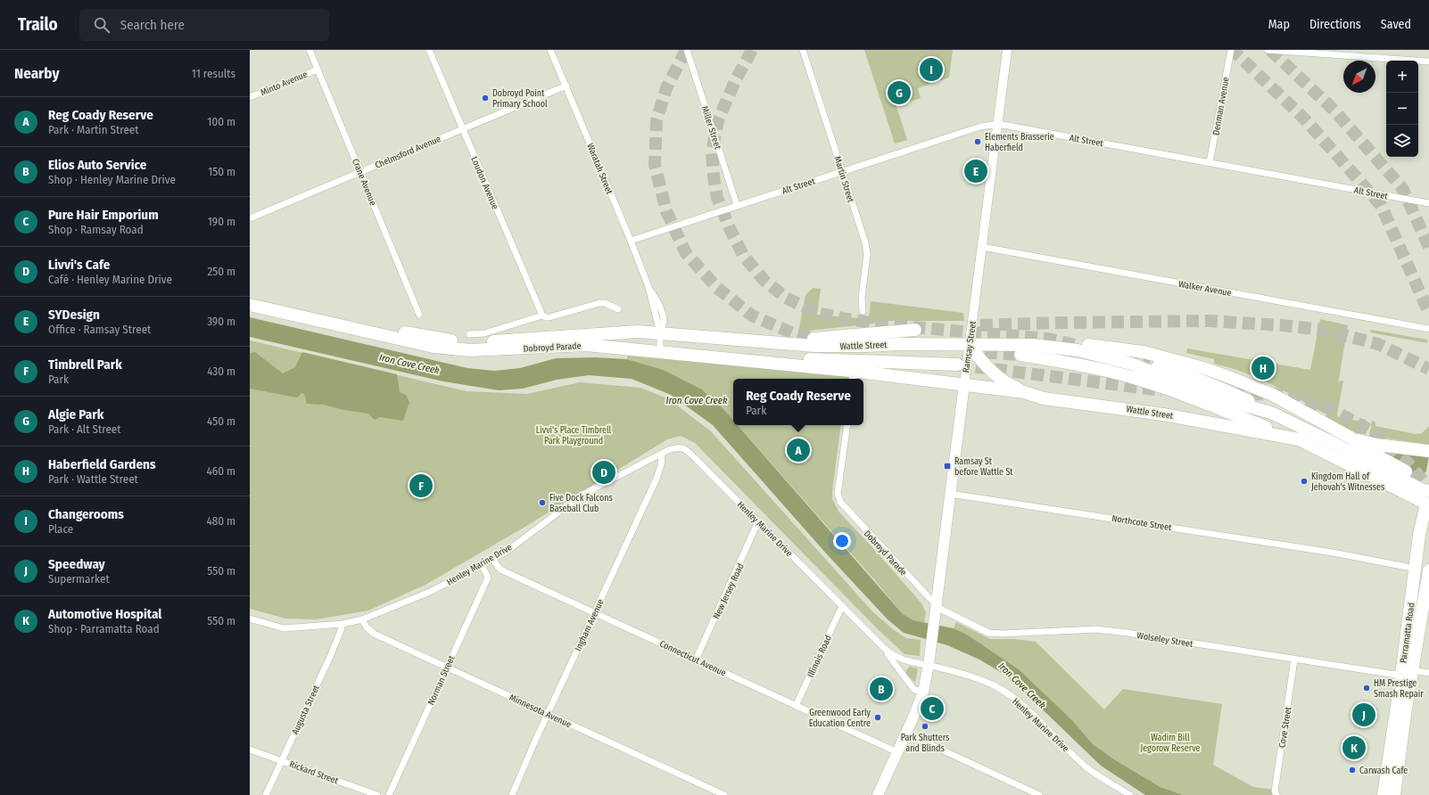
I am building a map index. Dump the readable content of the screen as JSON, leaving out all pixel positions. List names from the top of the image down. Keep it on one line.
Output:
{"streets":{"highway":["Wattle Street","Dobroyd Parade","Parramatta Road"],"main road":["Ramsay Street"],"street":["Minto Avenue","Denman Avenue","Miller Street","Alt Street","Chelmsford Avenue","Waratah Street","Martin Street","Crane Avenue","Loudon Avenue","Walker Avenue","Northcote Street","Henley Marine Drive","New Jersey Road","Ingham Avenue","Wolseley Street","Illinois Road","Connecticut Avenue","Norman Street","Augusta Street","Minnesota Avenue","Cove Street","Rickard Street"]},"crossings":[["Minto Avenue","Crane Avenue"],["Denman Avenue","Alt Street"],["Miller Street","Alt Street"],["Alt Street","Waratah Street"],["Alt Street","Martin Street"],["Alt Street","Ramsay Street"],["Chelmsford Avenue","Waratah Street"],["Chelmsford Avenue","Crane Avenue"],["Chelmsford Avenue","Loudon Avenue"],["Waratah Street","Dobroyd Parade"],["Walker Avenue","Ramsay Street"],["Wattle Street","Dobroyd Parade"],["Wattle Street","Ramsay Street"],["Wattle Street","Parramatta Road"],["Dobroyd Parade","Ramsay Street"],["Dobroyd Parade","Wolseley Street"],["Ramsay Street","Northcote Street"],["Ramsay Street","Henley Marine Drive"],["Ramsay Street","Wolseley Street"],["Ramsay Street","Connecticut Avenue"],["Henley Marine Drive","New Jersey Road"],["Henley Marine Drive","Ingham Avenue"],["Henley Marine Drive","Illinois Road"],["Henley Marine Drive","Connecticut Avenue"],["Henley Marine Drive","Norman Street"],["Henley Marine Drive","Augusta Street"],["Henley Marine Drive","Minnesota Avenue"],["New Jersey Road","Connecticut Avenue"],["Ingham Avenue","Connecticut Avenue"],["Ingham Avenue","Minnesota Avenue"],["Parramatta Road","Wolseley Street"],["Wolseley Street","Cove Street"],["Illinois Road","Connecticut Avenue"],["Norman Street","Minnesota Avenue"],["Augusta Street","Rickard Street"]],"water":["Iron Cove Creek"],"parks":["Livvi's Place Timbrell Park Playground","Wadim Bill Jegorow Reserve"],"places":{"other":["Dobroyd Point Primary School","Elements Brasserie Haberfield","Kingdom Hall of Jehovah's Witnesses","Five Dock Falcons Baseball Club","HM Prestige Smash Repair","Greenwood Early Education Centre","Park Shutters and Blinds","Carwash Cafe"],"transit":["Ramsay St before Wattle St"]},"north":"bottom left","page":{"header":"Trailo","search":"Search here","nav":["Map","Directions","Saved"],"heading":["Nearby","11 results"],"pins":["I","G","E","H","A","D","F","B","C","J","K"],"map_buttons":["+","−"],"list":[{"mark":"A","name":"Reg Coady Reserve","note":"Park · Martin Street","value":"100 m"},{"mark":"B","name":"Elios Auto Service","note":"Shop · Henley Marine Drive","value":"150 m"},{"mark":"C","name":"Pure Hair Emporium","note":"Shop · Ramsay Road","value":"190 m"},{"mark":"D","name":"Livvi's Cafe","note":"Café · Henley Marine Drive","value":"250 m"},{"mark":"E","name":"SYDesign","note":"Office · Ramsay Street","value":"390 m"},{"mark":"F","name":"Timbrell Park","note":"Park","value":"430 m"},{"mark":"G","name":"Algie Park","note":"Park · Alt Street","value":"450 m"},{"mark":"H","name":"Haberfield Gardens","note":"Park · Wattle Street","value":"460 m"},{"mark":"I","name":"Changerooms","note":"Place","value":"480 m"},{"mark":"J","name":"Speedway","note":"Supermarket","value":"550 m"},{"mark":"K","name":"Automotive Hospital","note":"Shop · Parramatta Road","value":"550 m"}],"popup":["Reg Coady Reserve","Park"]}}
